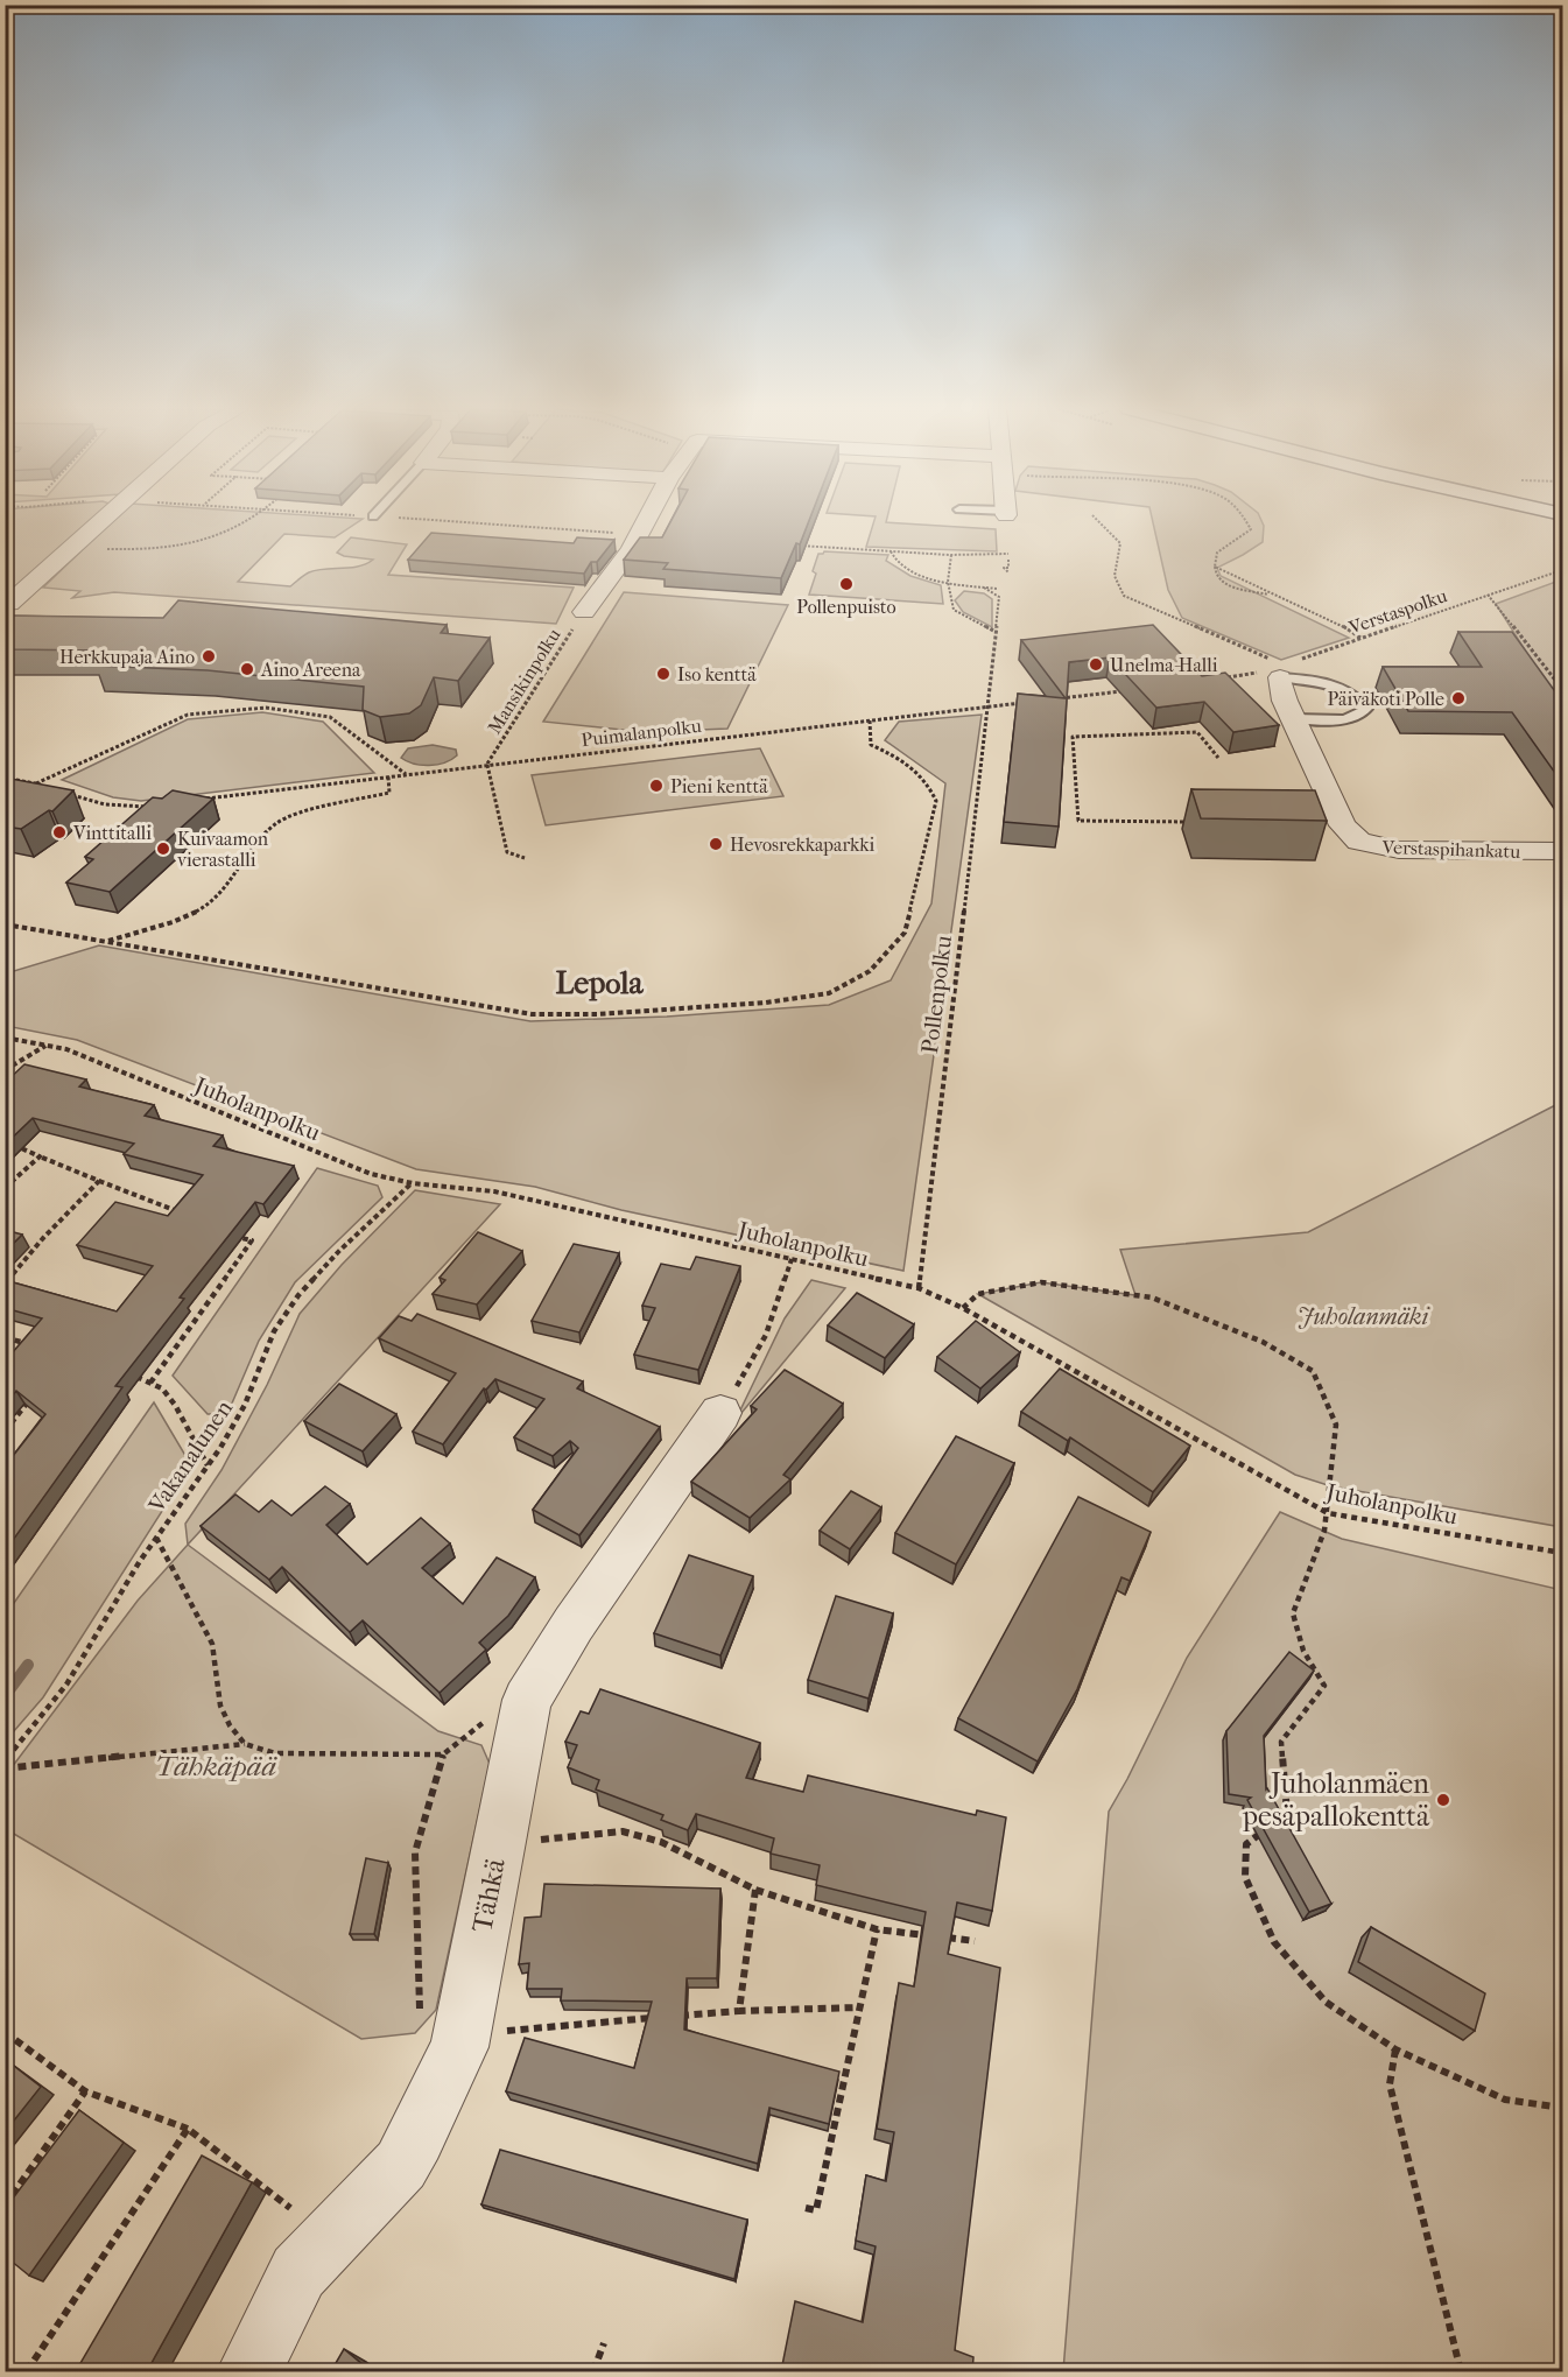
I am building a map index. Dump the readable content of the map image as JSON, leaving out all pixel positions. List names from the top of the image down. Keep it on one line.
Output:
{"streets":{"street":["Verstaspihankatu","Tähkä"],"path":["Verstaspolku","Mansikinpolku","Puimalanpolku","Pollenpolku","Juholanpolku","Vakanalunen"]},"crossings":[["Verstaspolku","Verstaspihankatu"],["Mansikinpolku","Puimalanpolku"],["Puimalanpolku","Pollenpolku"],["Pollenpolku","Juholanpolku"],["Juholanpolku","Vakanalunen"]],"districts":["Lepola"],"parks":["Juholanmäki","Tähkäpää"],"places":["Pollenpuisto","Herkkupaja Aino","Unelma-Halli","Aino Areena","Iso kenttä","Päiväkoti Polle","Pieni kenttä","Vinttitalli","Hevosrekkaparkki","Kuivaamon vierastalli","Juholanmäen pesäpallokenttä"]}
